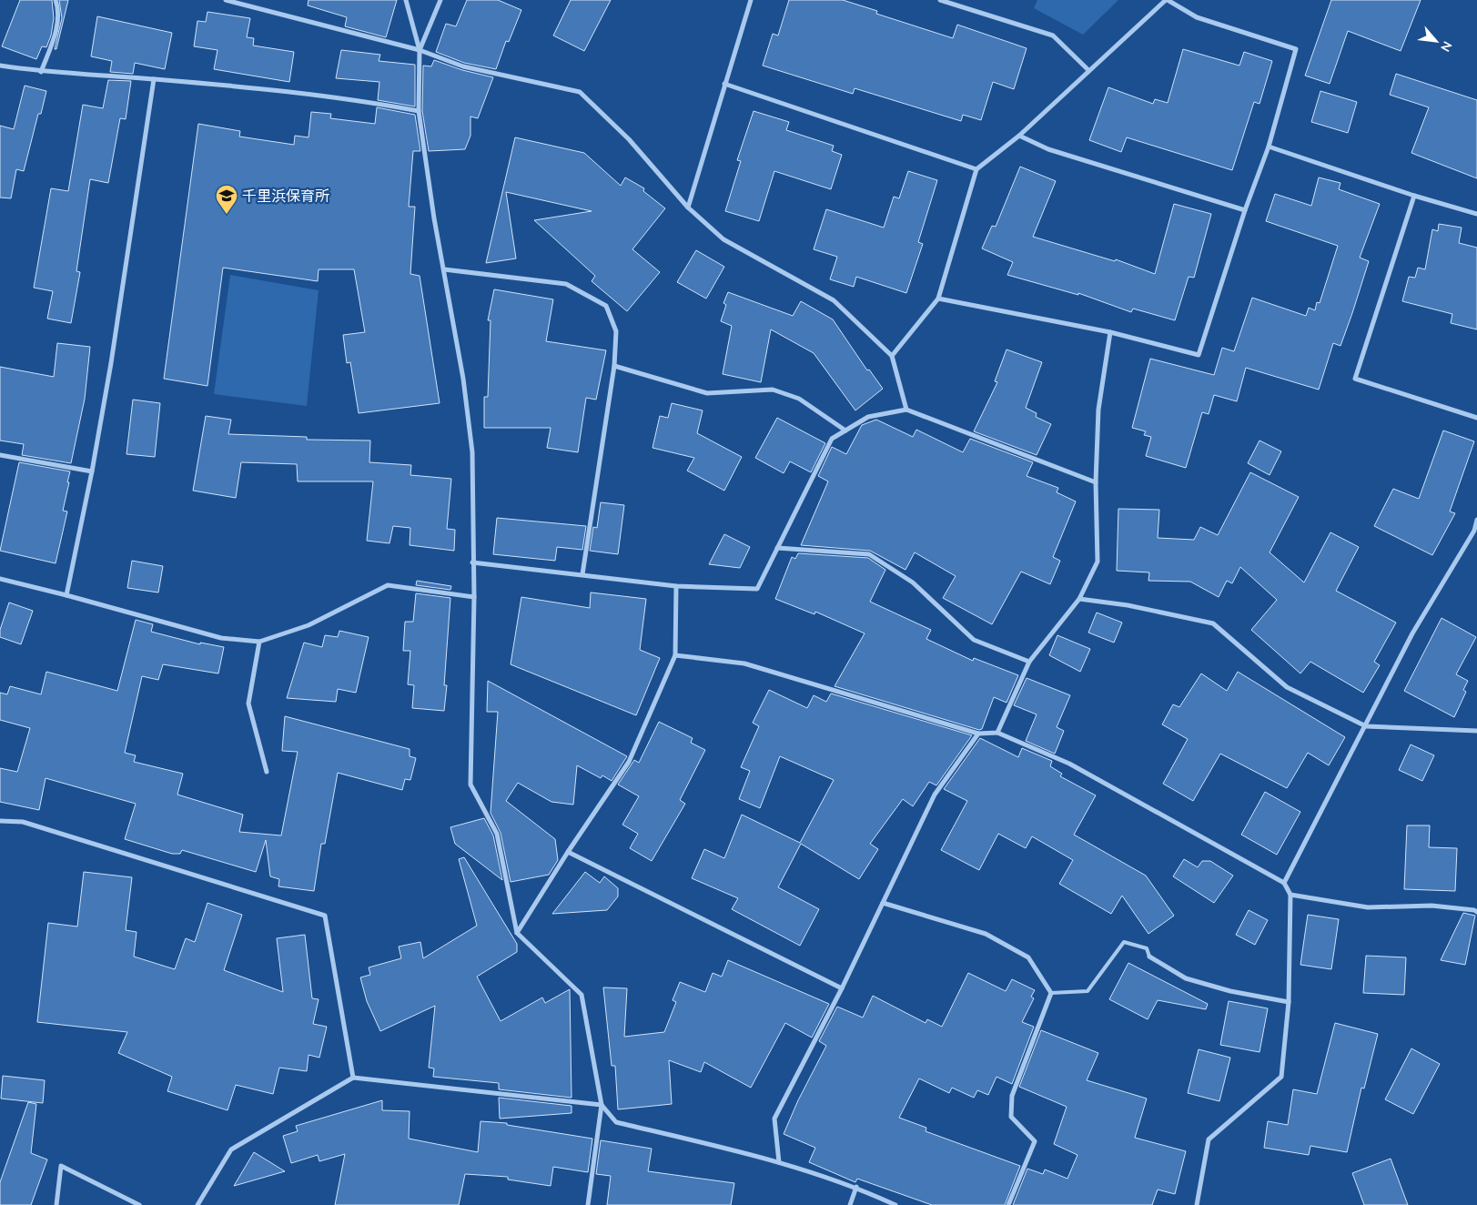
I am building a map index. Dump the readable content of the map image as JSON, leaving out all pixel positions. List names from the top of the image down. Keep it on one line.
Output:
{"places":{"school or university":["千里浜保育所"]},"north":"bottom right"}
